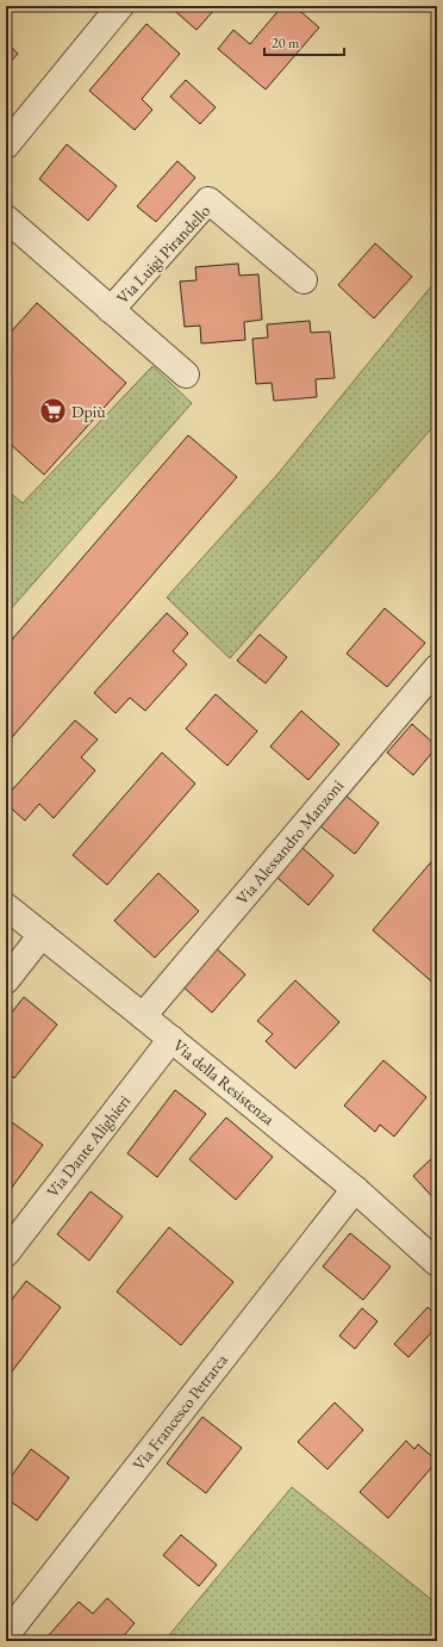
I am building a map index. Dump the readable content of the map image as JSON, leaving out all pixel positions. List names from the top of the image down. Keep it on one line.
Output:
{"streets":{"street":["Via Luigi Pirandello","Via Alessandro Manzoni","Via della Resistenza","Via Dante Alighieri","Via Francesco Petrarca"]},"crossings":[["Via Alessandro Manzoni","Via della Resistenza"],["Via della Resistenza","Via Dante Alighieri"],["Via della Resistenza","Via Francesco Petrarca"]],"places":{"supermarket":["Dpiù"]},"scale_bar":"20 m"}
